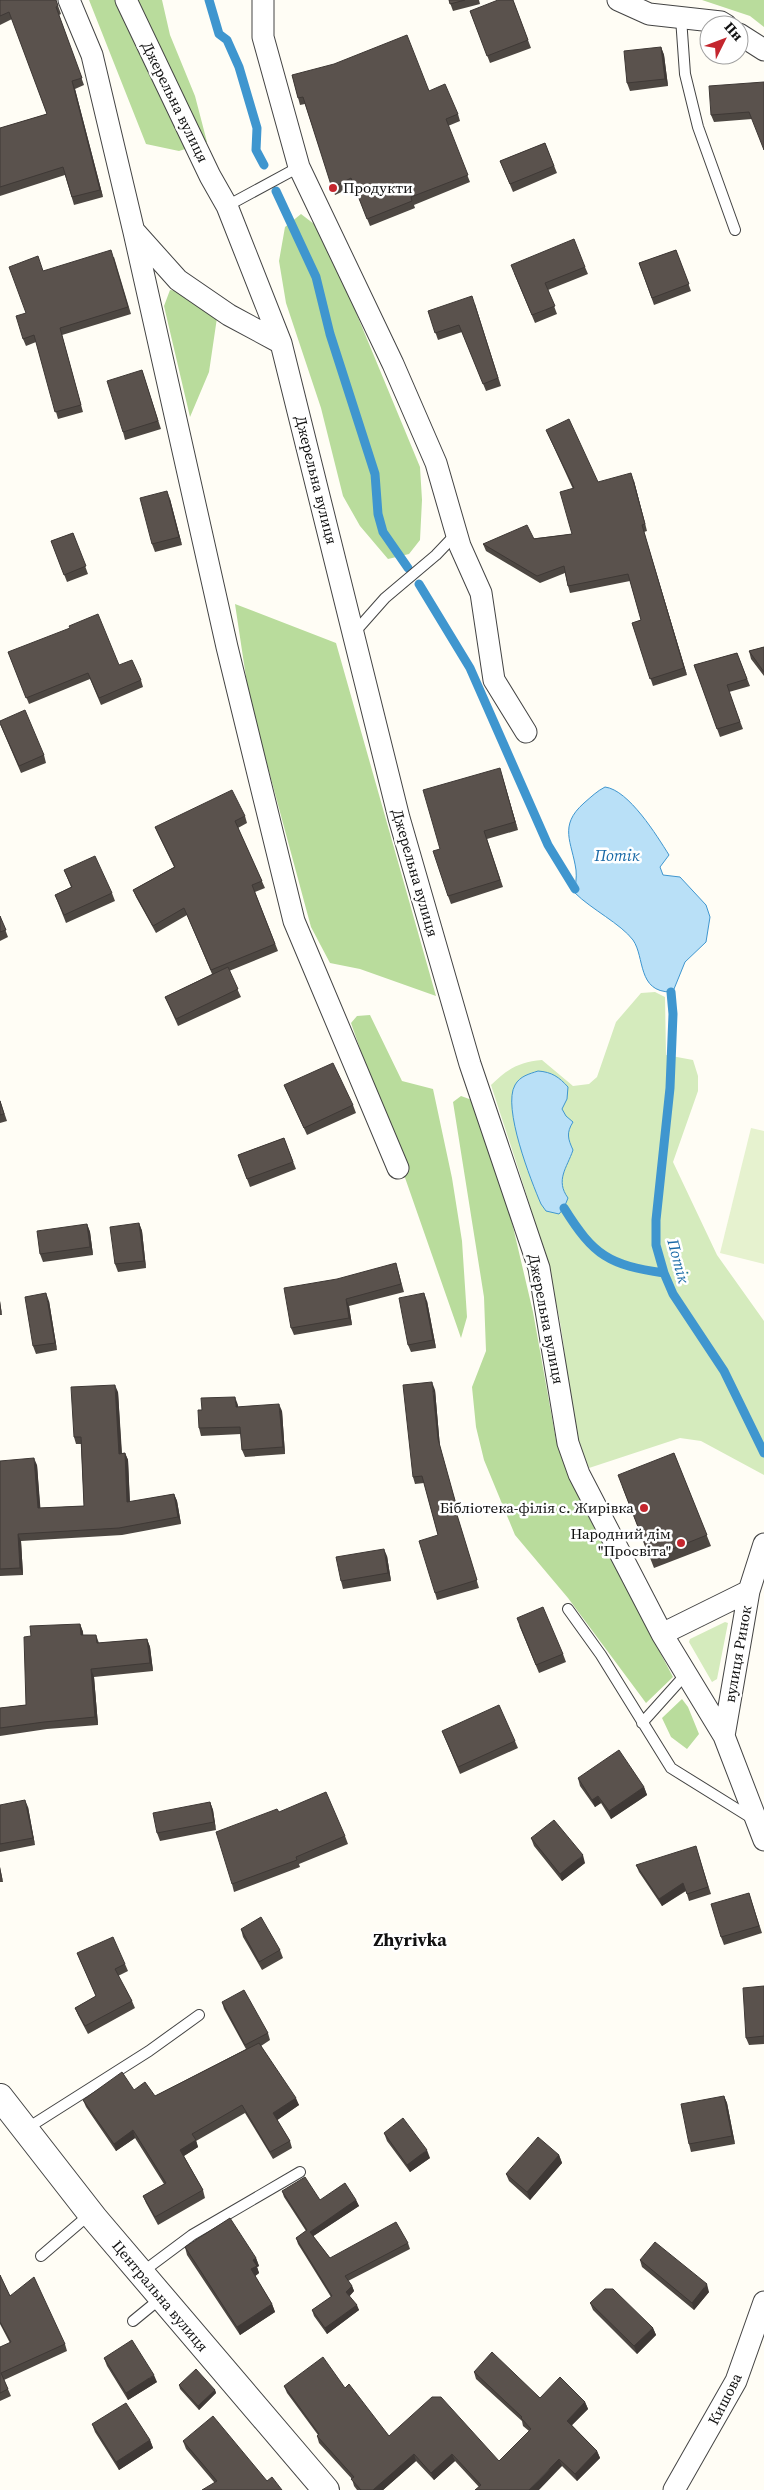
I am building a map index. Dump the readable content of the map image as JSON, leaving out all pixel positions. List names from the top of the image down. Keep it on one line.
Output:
{"streets":{"street":["Джерельна вулиця","вулиця Ринок","Центральна вулиця","Кишова"]},"crossings":[["Джерельна вулиця","вулиця Ринок"]],"districts":["Zhyrivka"],"water":["Потік"],"places":["Продукти","Бібліотека-філія с. Жирівка","Народний дім \"Просвіта\""],"north":"top right"}
